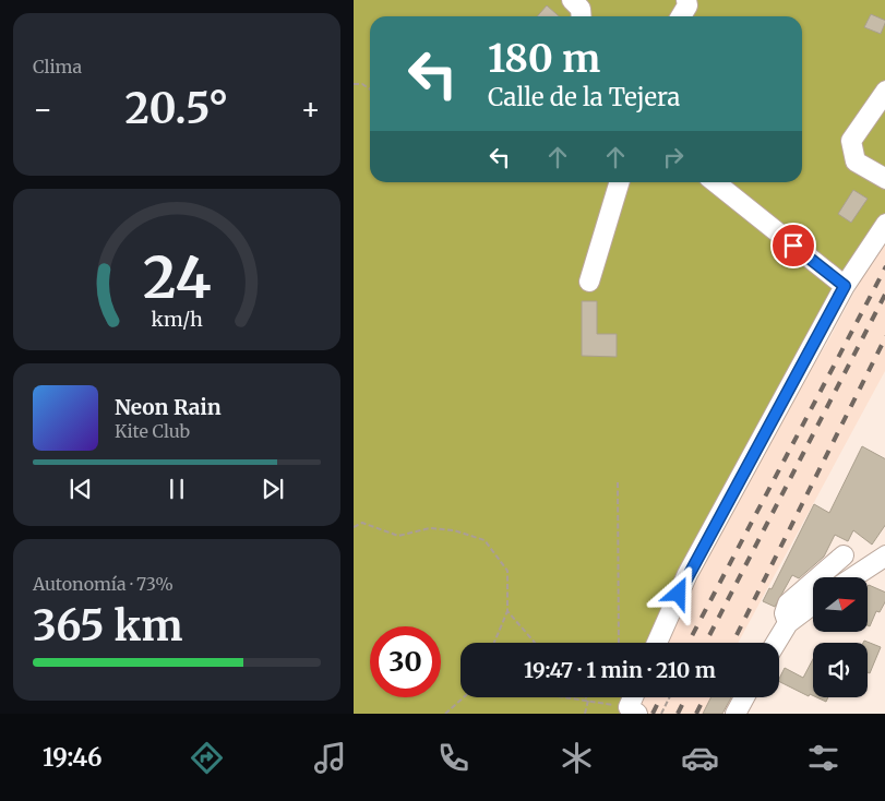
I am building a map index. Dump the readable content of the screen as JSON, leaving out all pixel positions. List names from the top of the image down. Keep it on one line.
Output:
{"north":"right","page":{"tile":["Clima",["Autonomía · 73%","365 km"]],"turn":["180 m","Calle de la Tejera"],"heat":["−","20.5°","+"],"song":["Neon Rain","Kite Club"],"limit":"30","trip":"19:47 · 1 min · 210 m","tabs":"19:46","gauge":["24","km/h"]}}
